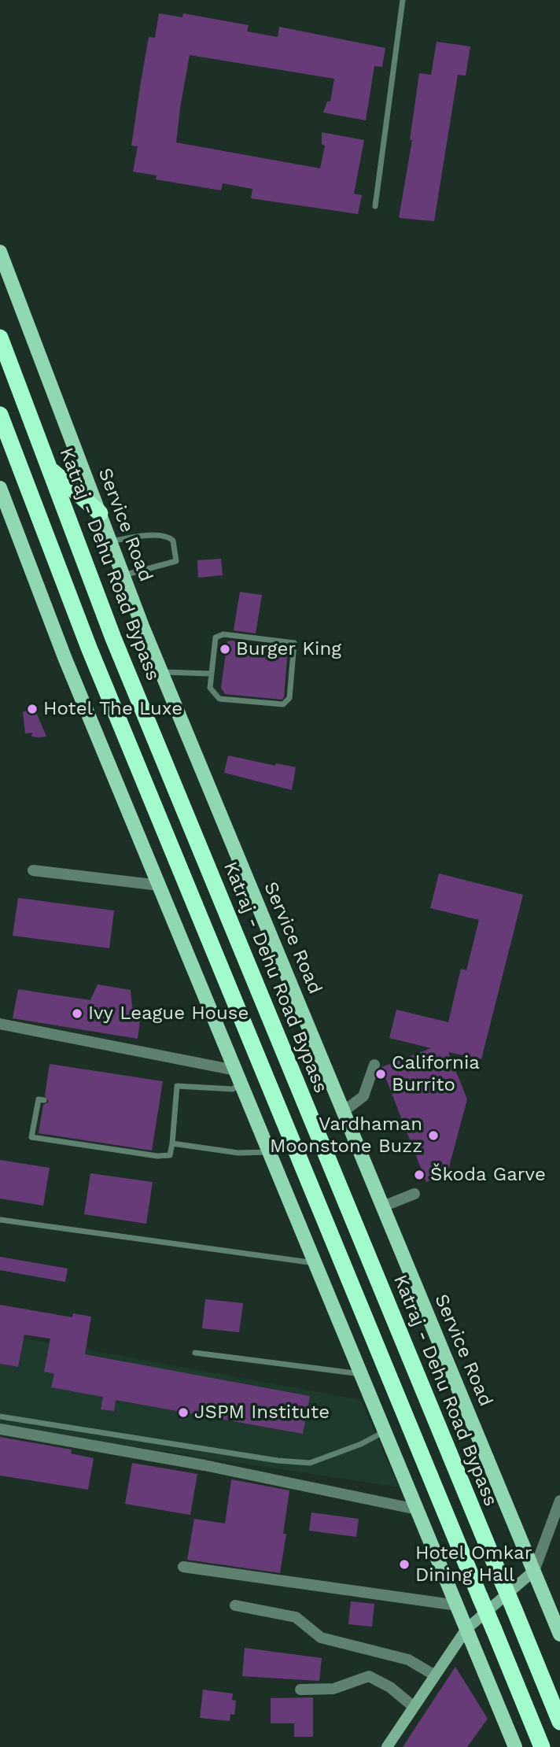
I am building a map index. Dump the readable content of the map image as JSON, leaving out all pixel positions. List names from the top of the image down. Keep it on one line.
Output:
{"streets":{"highway":["Katraj - Dehu Road Bypass"],"main road":["Service Road"]},"places":["Burger King","Hotel The Luxe","Ivy League House","California Burrito","Vardhaman Moonstone Buzz","Škoda Garve","JSPM Institute","Hotel Omkar Dining Hall"]}
